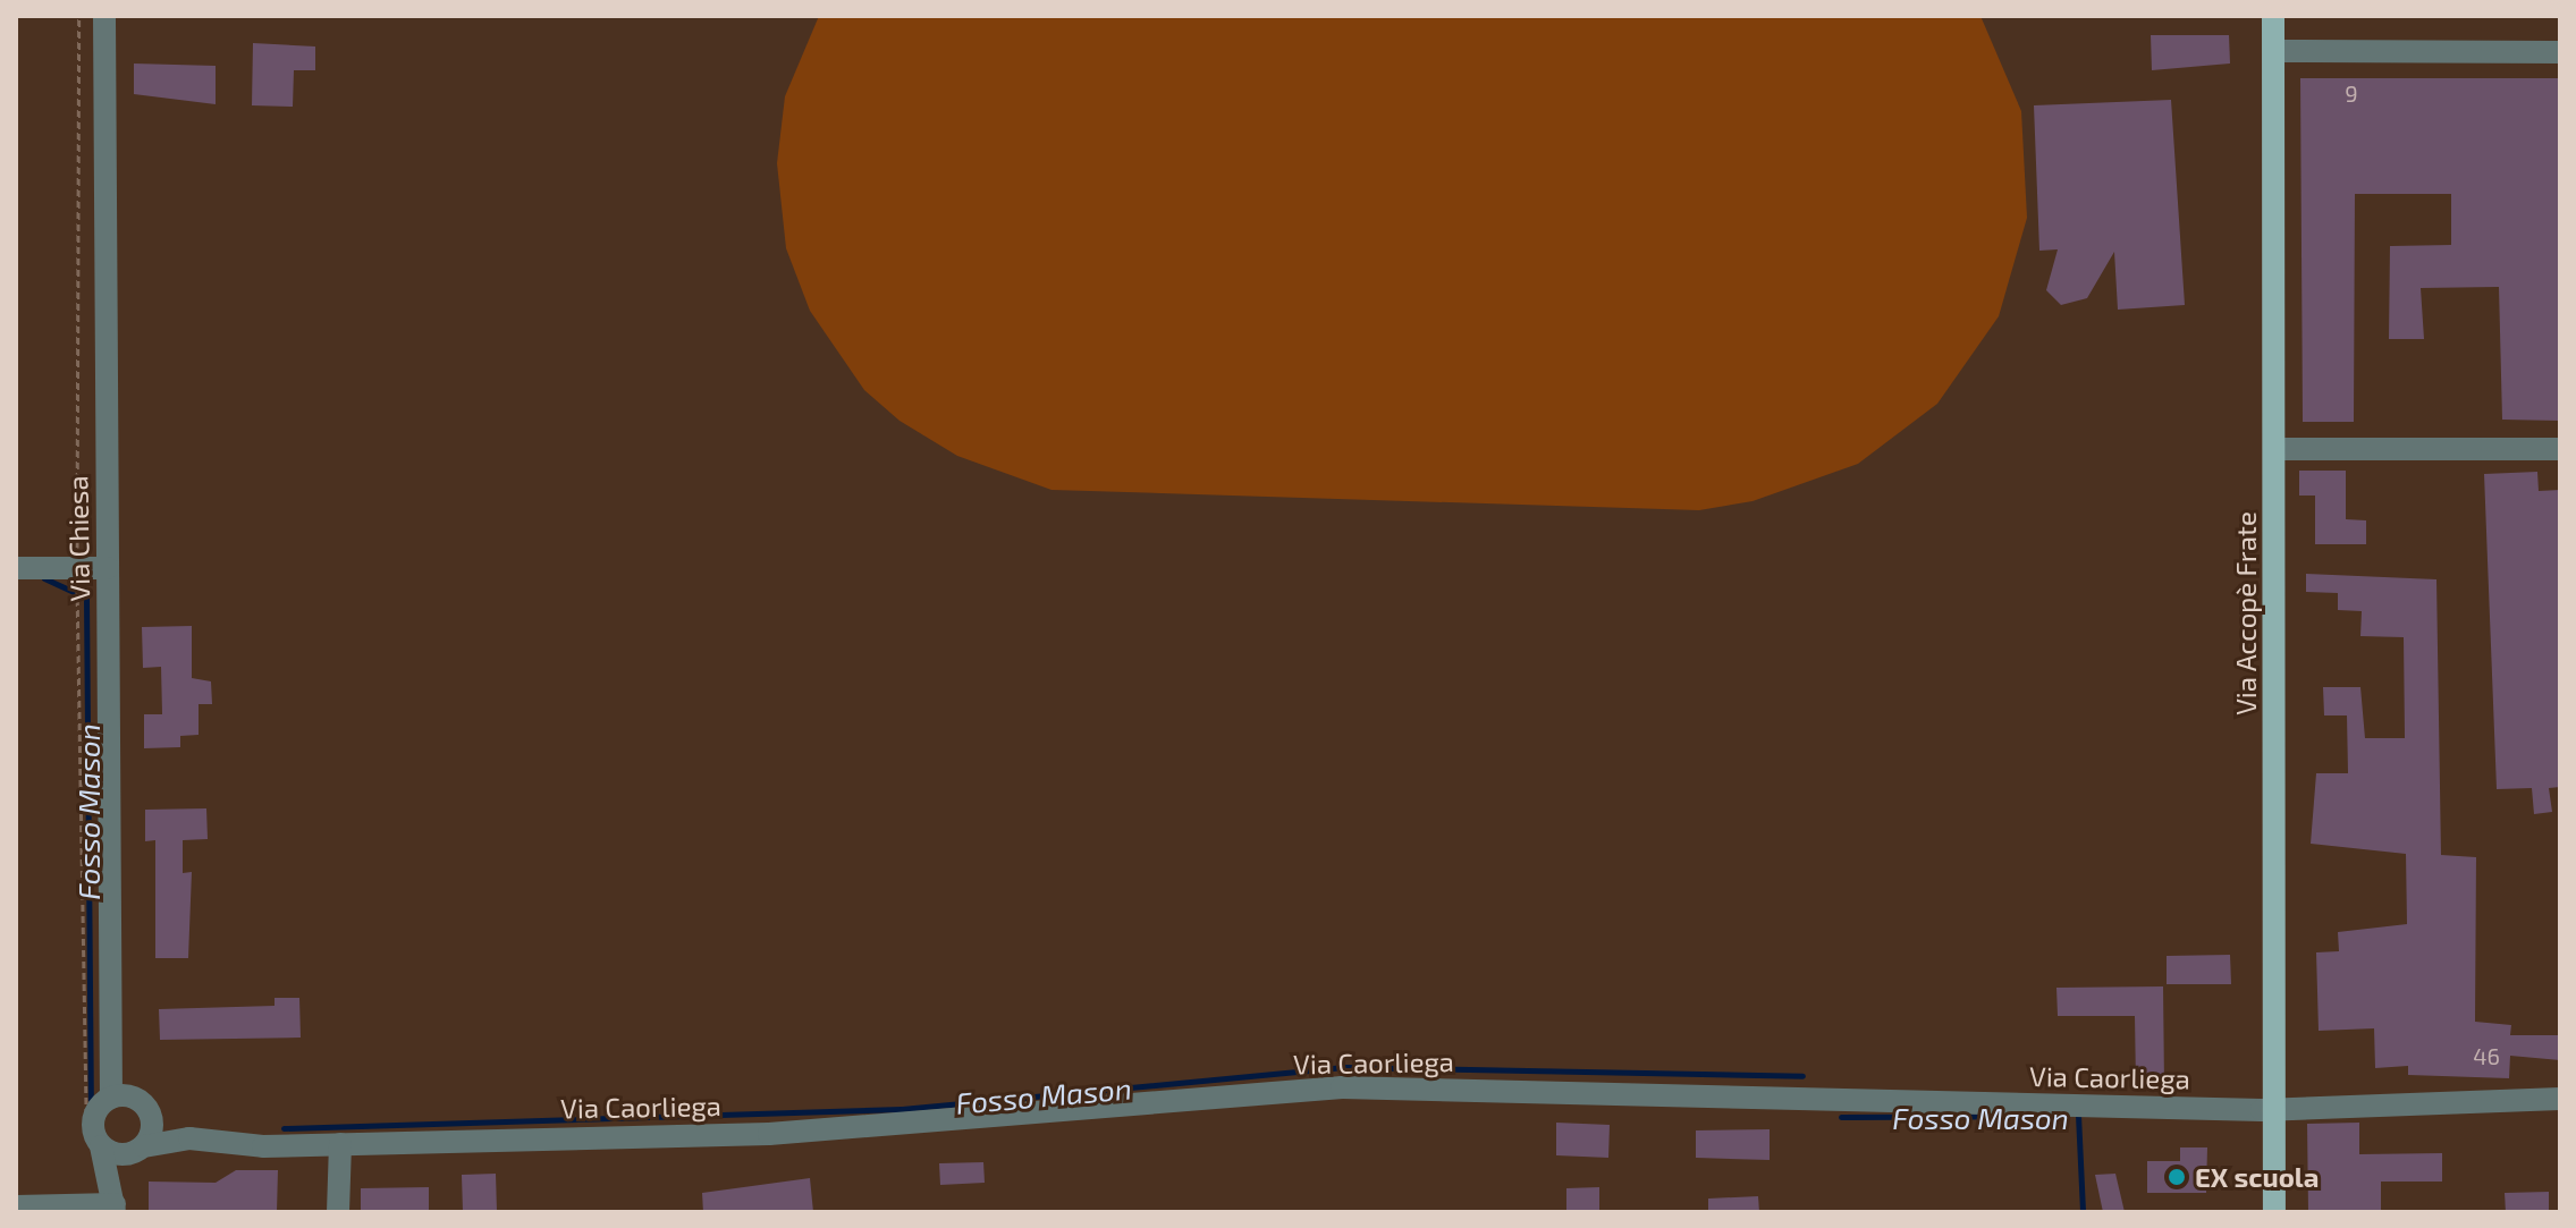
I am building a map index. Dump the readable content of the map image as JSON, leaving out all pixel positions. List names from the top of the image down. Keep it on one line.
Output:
{"streets":{"main road":["Via Accopè Frate"],"street":["Via Chiesa","Via Caorliega"]},"crossings":[["Via Chiesa","Via Caorliega"],["Via Accopè Frate","Via Caorliega"]],"water":["Fosso Mason"],"places":["EX scuola"],"house_numbers":["9","46"]}
